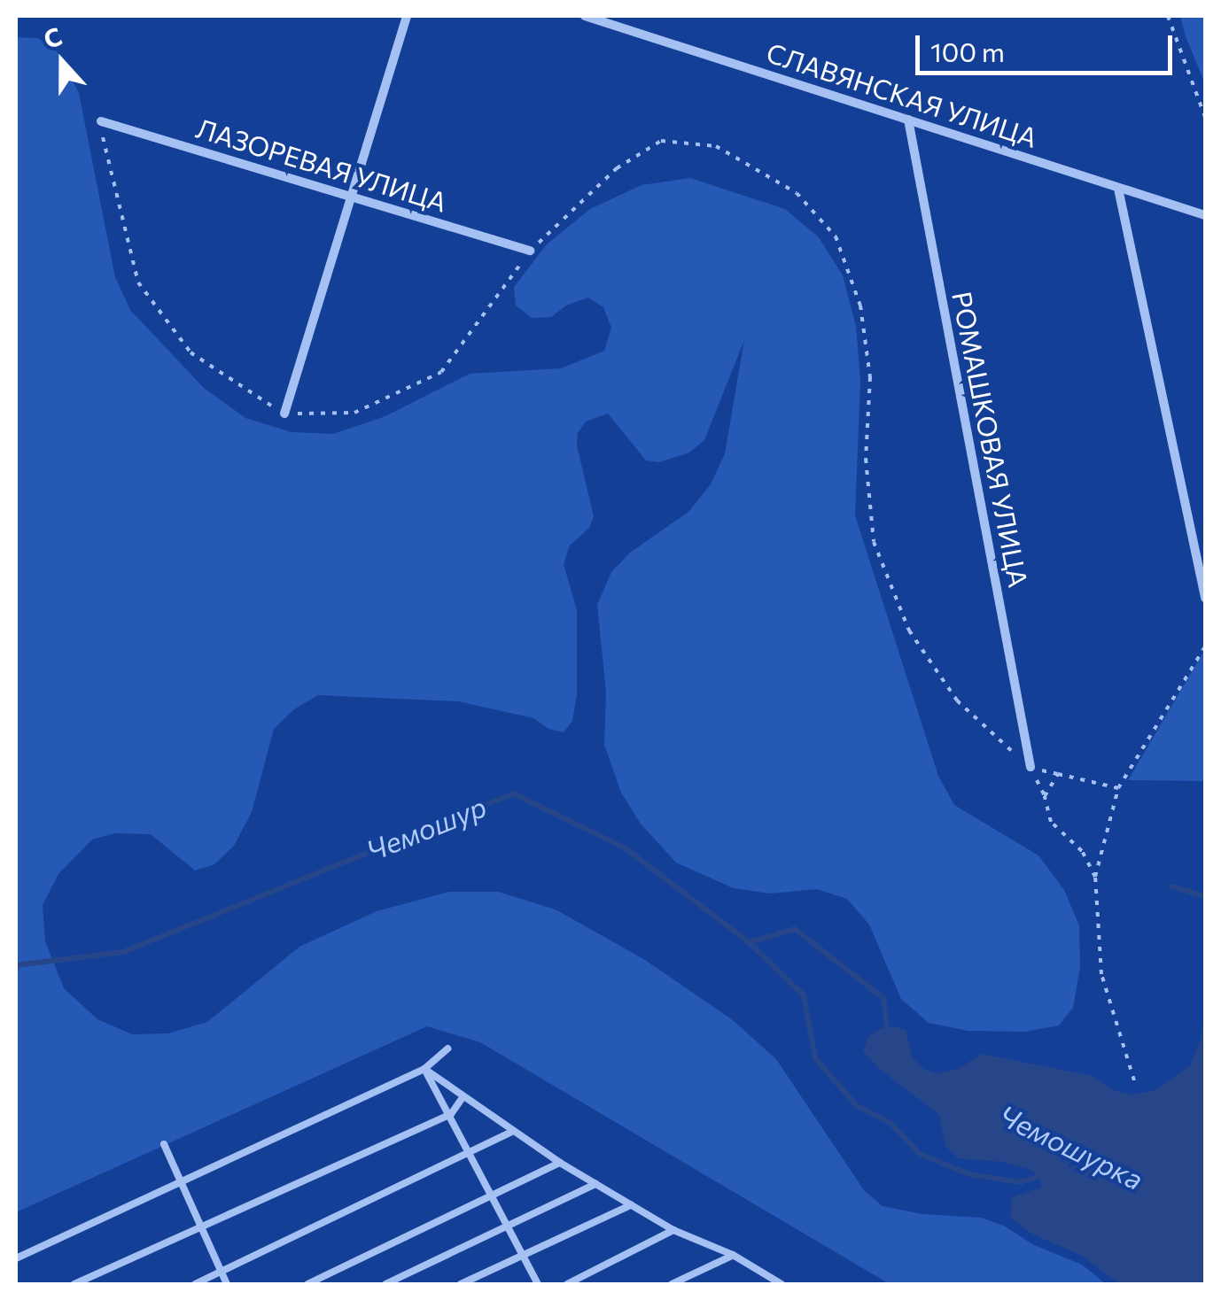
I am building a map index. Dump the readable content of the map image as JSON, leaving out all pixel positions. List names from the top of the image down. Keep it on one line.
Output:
{"streets":{"street":["СЛАВЯНСКАЯ УЛИЦА","ЛАЗОРЕВАЯ УЛИЦА","РОМАШКОВАЯ УЛИЦА"]},"crossings":[["СЛАВЯНСКАЯ УЛИЦА","РОМАШКОВАЯ УЛИЦА"]],"water":["Чемошур","Чемошурка"],"scale_bar":"100 m","north":"top"}
